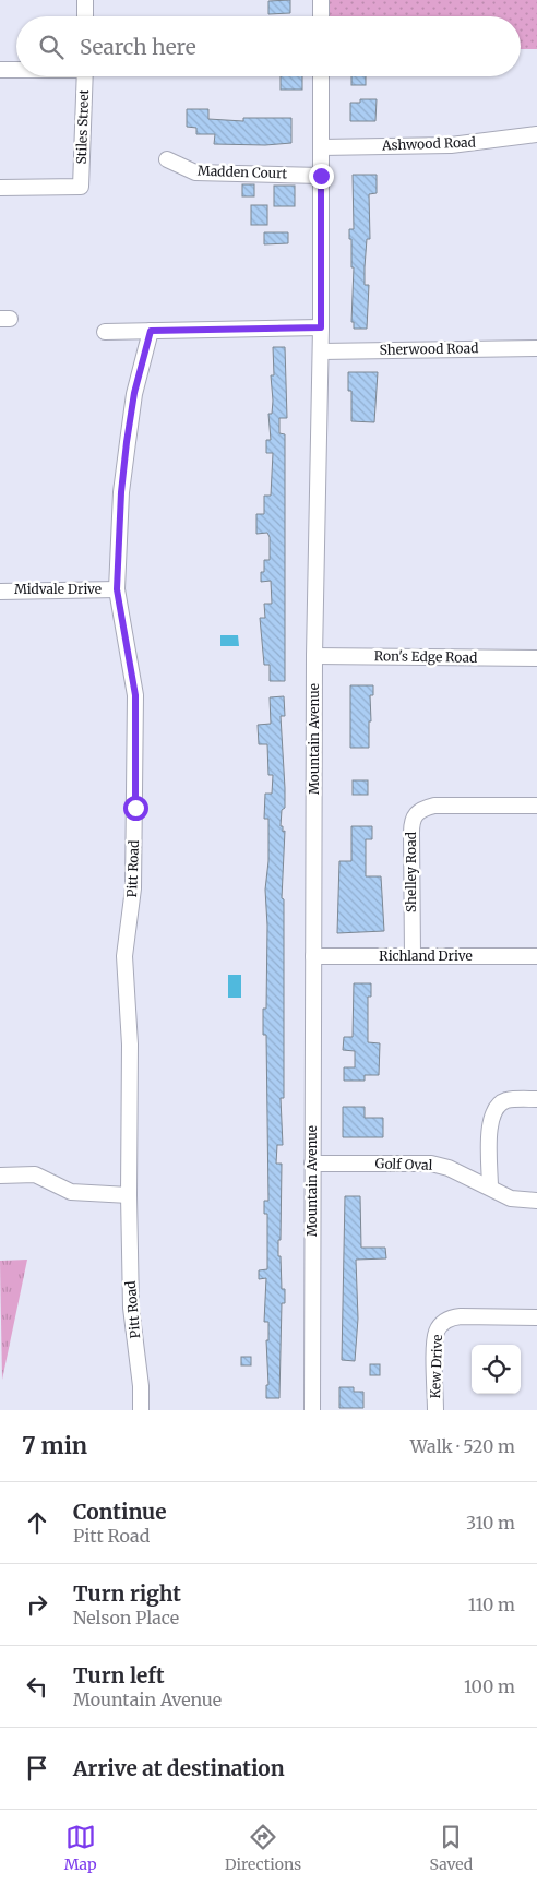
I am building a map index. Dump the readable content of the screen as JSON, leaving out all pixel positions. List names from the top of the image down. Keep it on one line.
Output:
{"streets":{"street":["Stiles Street","Ashwood Road","Madden Court","Sherwood Road","Midvale Drive","Ron's Edge Road","Mountain Avenue","Pitt Road","Shelley Road","Richland Drive","Golf Oval","Kew Drive"]},"crossings":[["Ashwood Road","Mountain Avenue"],["Madden Court","Mountain Avenue"],["Sherwood Road","Mountain Avenue"],["Midvale Drive","Pitt Road"],["Ron's Edge Road","Mountain Avenue"],["Mountain Avenue","Richland Drive"],["Mountain Avenue","Golf Oval"],["Shelley Road","Richland Drive"]],"page":{"search":"Search here","heading":["7 min","Walk · 520 m"],"list":[["Continue","Pitt Road","310 m"],["Turn right","Nelson Place","110 m"],["Turn left","Mountain Avenue","100 m"],"Arrive at destination"],"nav":["Map","Directions","Saved"]}}
